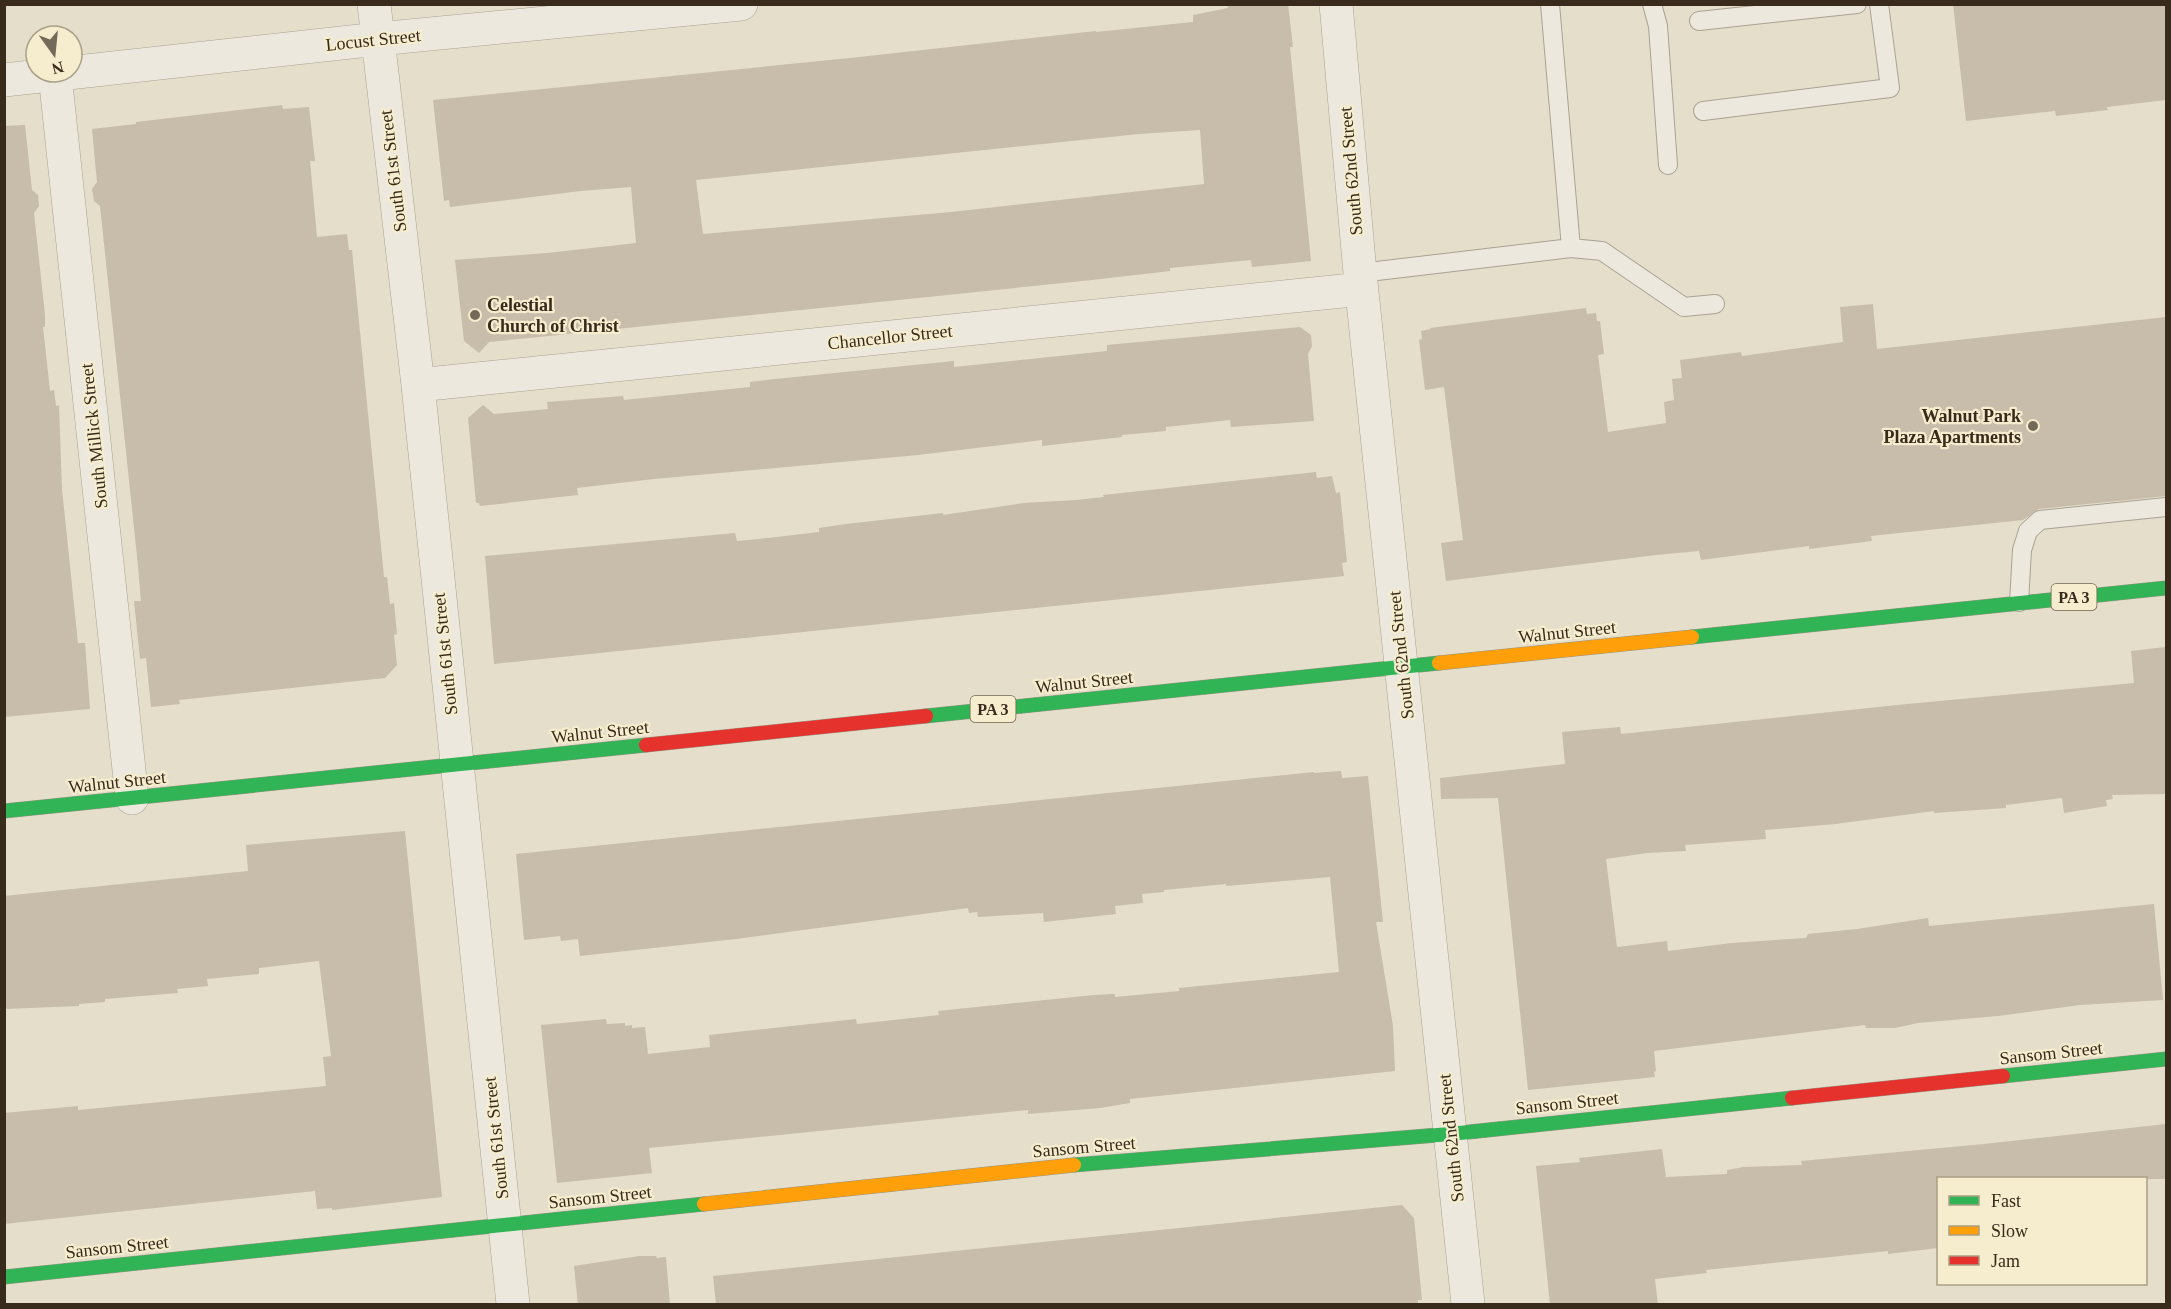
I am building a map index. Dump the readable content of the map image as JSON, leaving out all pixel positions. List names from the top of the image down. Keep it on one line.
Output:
{"streets":{"main road":["PA 3","Walnut Street","Sansom Street"],"street":["Locust Street","South 61st Street","South 62nd Street","Chancellor Street","South Millick Street"]},"crossings":[["Locust Street","South 61st Street"],["South 61st Street","Chancellor Street"],["South 61st Street","Walnut Street"],["South 61st Street","Sansom Street"],["South 62nd Street","Chancellor Street"],["South 62nd Street","Walnut Street"],["South 62nd Street","Sansom Street"],["South Millick Street","Walnut Street"]],"places":["Celestial Church of Christ","Walnut Park Plaza Apartments"],"legend":["Fast","Slow","Jam"],"north":"bottom"}
